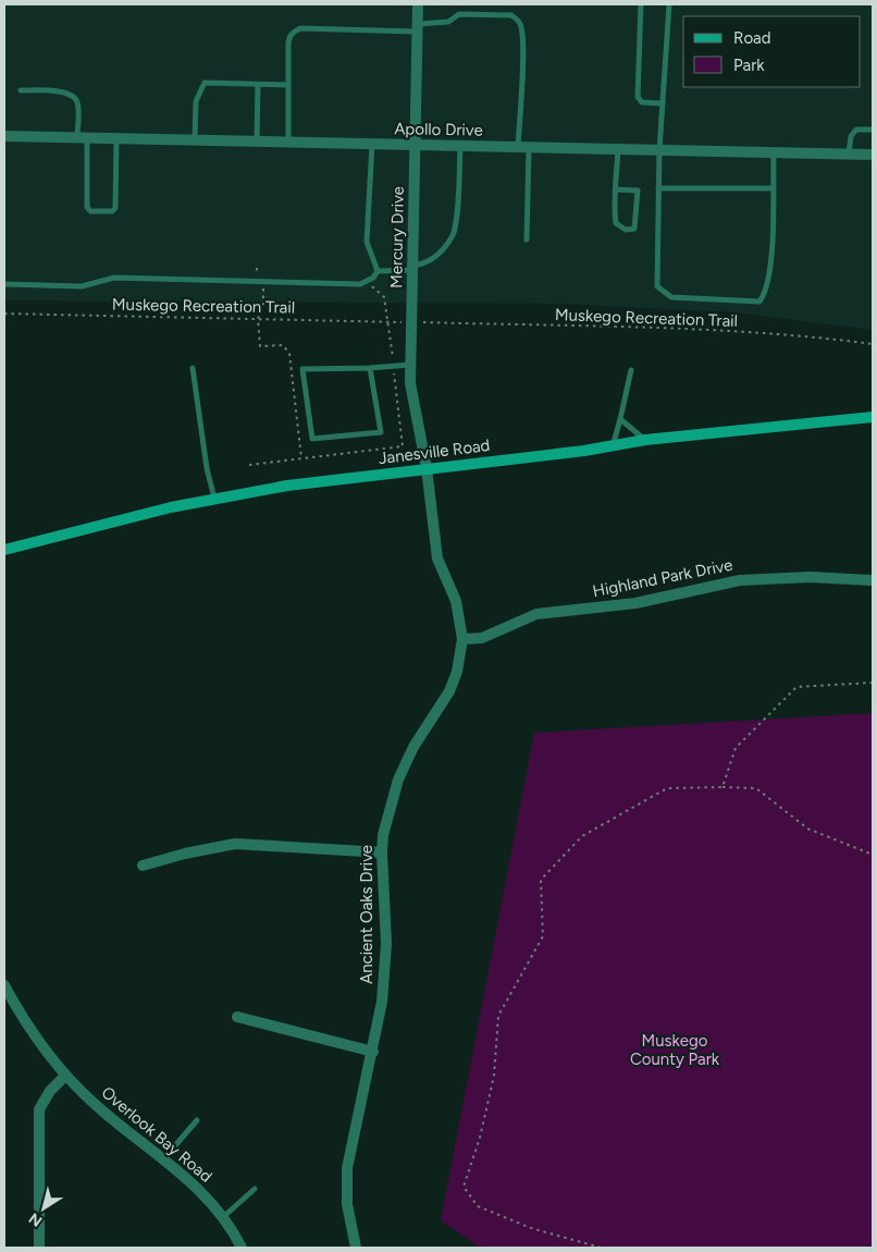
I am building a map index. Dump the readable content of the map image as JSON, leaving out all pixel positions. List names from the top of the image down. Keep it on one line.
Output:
{"streets":{"main road":["Janesville Road"],"street":["Apollo Drive","Mercury Drive","Highland Park Drive","Ancient Oaks Drive","Overlook Bay Road"],"path":["Muskego Recreation Trail"]},"crossings":[["Apollo Drive","Mercury Drive"],["Mercury Drive","Janesville Road"],["Mercury Drive","Ancient Oaks Drive"],["Janesville Road","Ancient Oaks Drive"],["Highland Park Drive","Ancient Oaks Drive"]],"parks":["Muskego County Park"],"legend":["Road","Park"],"north":"bottom left"}
